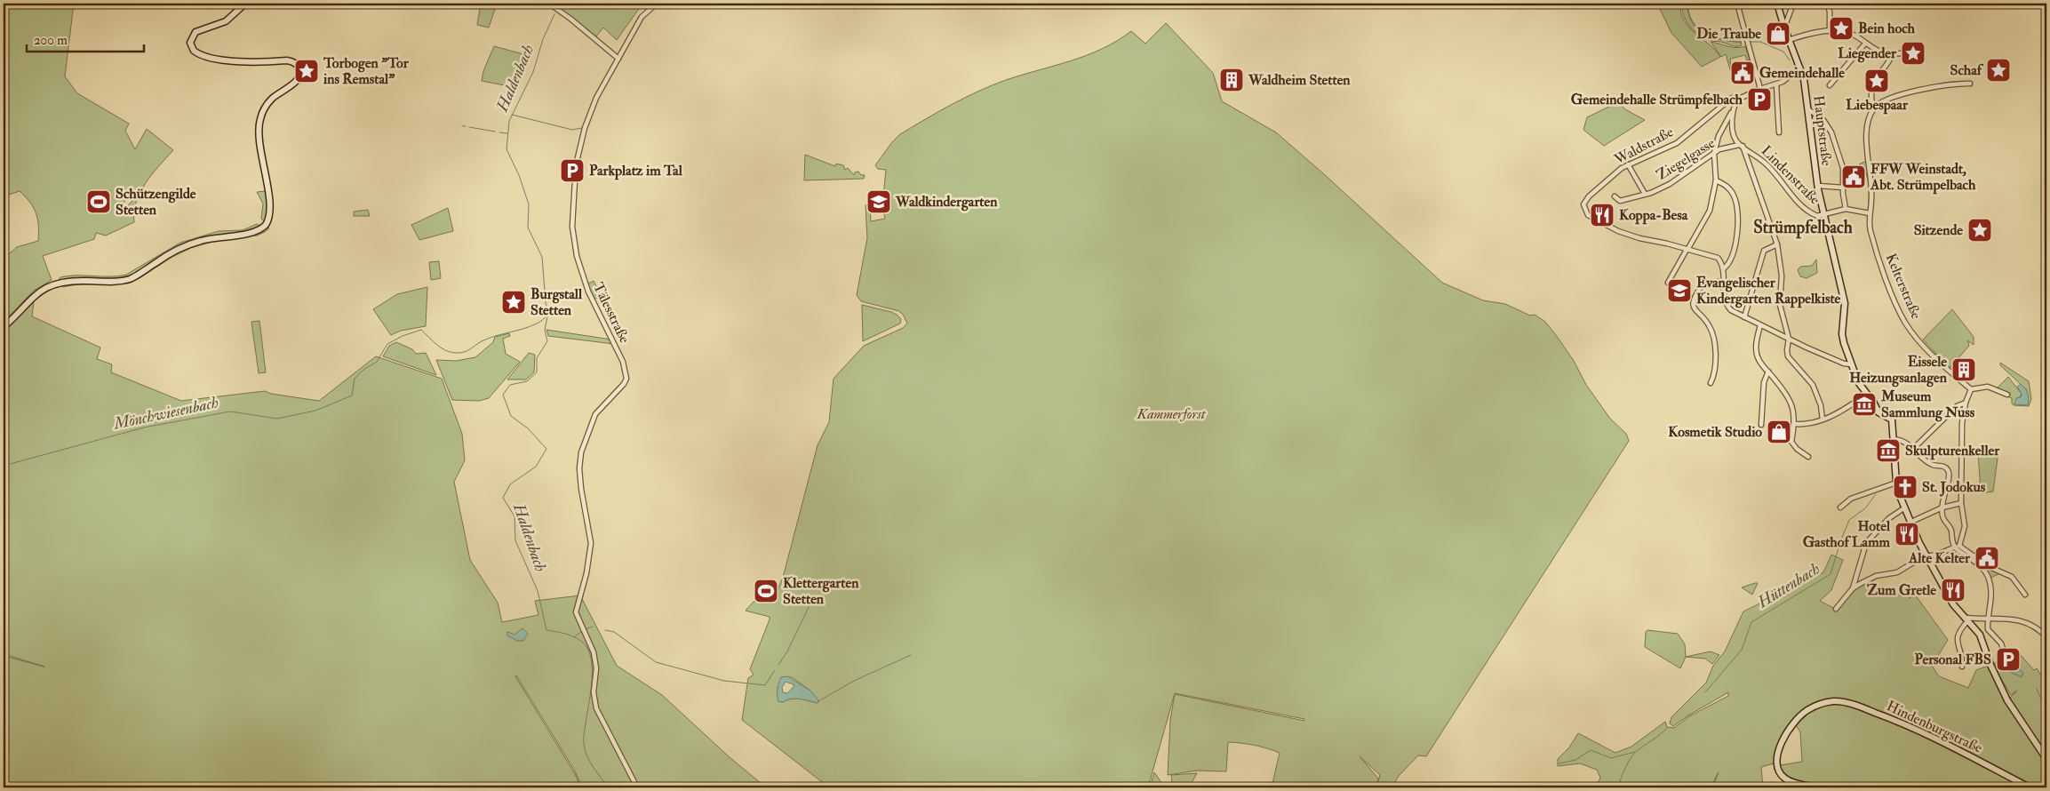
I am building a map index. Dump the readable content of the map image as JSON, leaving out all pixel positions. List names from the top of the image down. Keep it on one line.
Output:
{"streets":{"main road":["Hauptstraße","Hindenburgstraße"],"street":["Waldstraße","Ziegelgasse","Lindenstraße","Kelterstraße","Tälesstraße"]},"crossings":[["Hauptstraße","Lindenstraße"],["Waldstraße","Ziegelgasse"],["Waldstraße","Lindenstraße"],["Ziegelgasse","Lindenstraße"]],"districts":["Strümpfelbach"],"water":["Haldenbach","Mönchwiesenbach","Hüttenbach"],"parks":["Kammerforst"],"places":{"place":["Bein hoch","Liegender","Schaf","Torbogen \"Tor ins Remstal\"","Liebespaar","Sitzende","Burgstall Stetten"],"shop":["Die Traube","Kosmetik Studio"],"public building":["Gemeindehalle","FFW Weinstadt, Abt. Strümpelbach","Alte Kelter"],"building":["Waldheim Stetten","Eissele Heizungsanlagen"],"parking":["Gemeindehalle Strümpfelbach","Parkplatz im Tal","Personal FBS"],"sports":["Schützengilde Stetten","Klettergarten Stetten"],"school or university":["Waldkindergarten","Evangelischer Kindergarten Rappelkiste"],"restaurant":["Koppa-Besa","Hotel Gasthof Lamm","Zum Gretle"],"museum":["Museum Sammlung Nuss","Skulpturenkeller"],"church":["St. Jodokus"]},"scale_bar":"200 m"}
